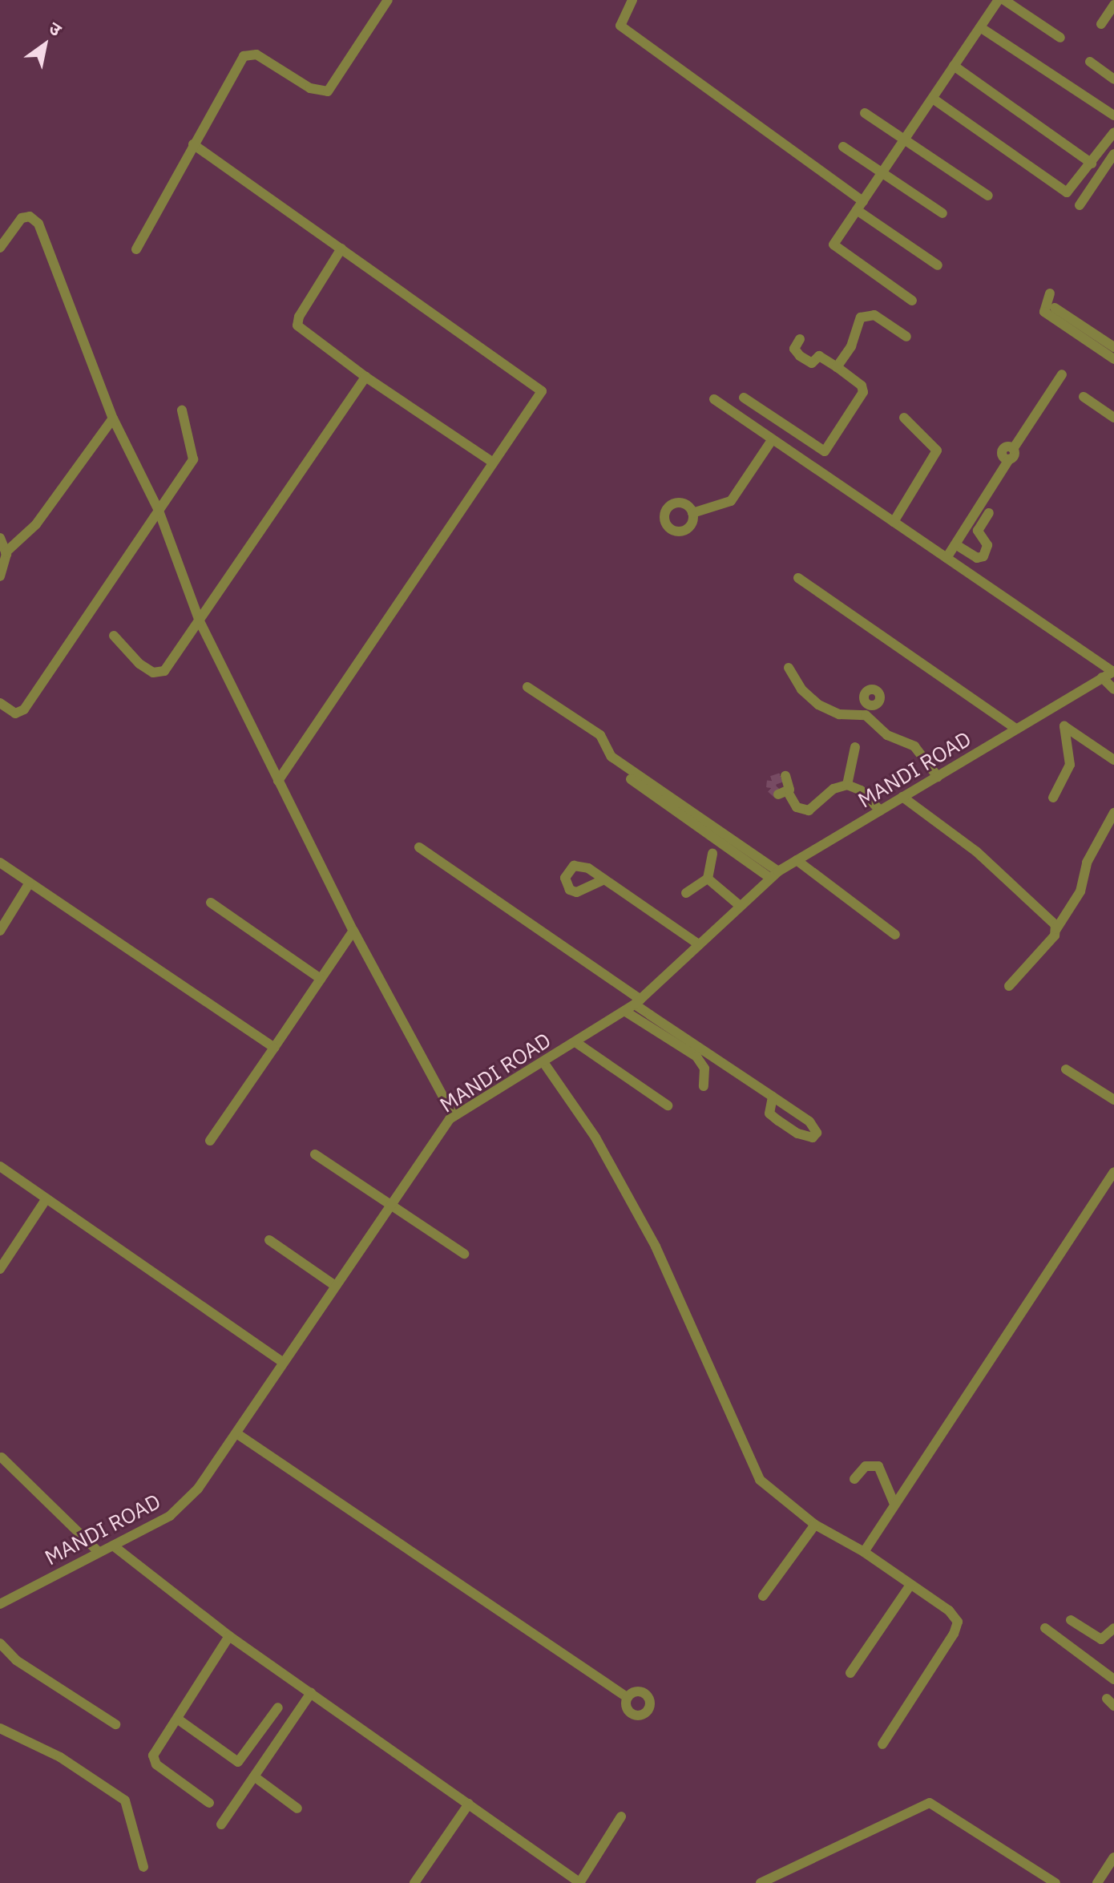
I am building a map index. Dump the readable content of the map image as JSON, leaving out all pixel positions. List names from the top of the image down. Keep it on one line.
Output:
{"streets":{"street":["MANDI ROAD"]},"north":"top right"}
